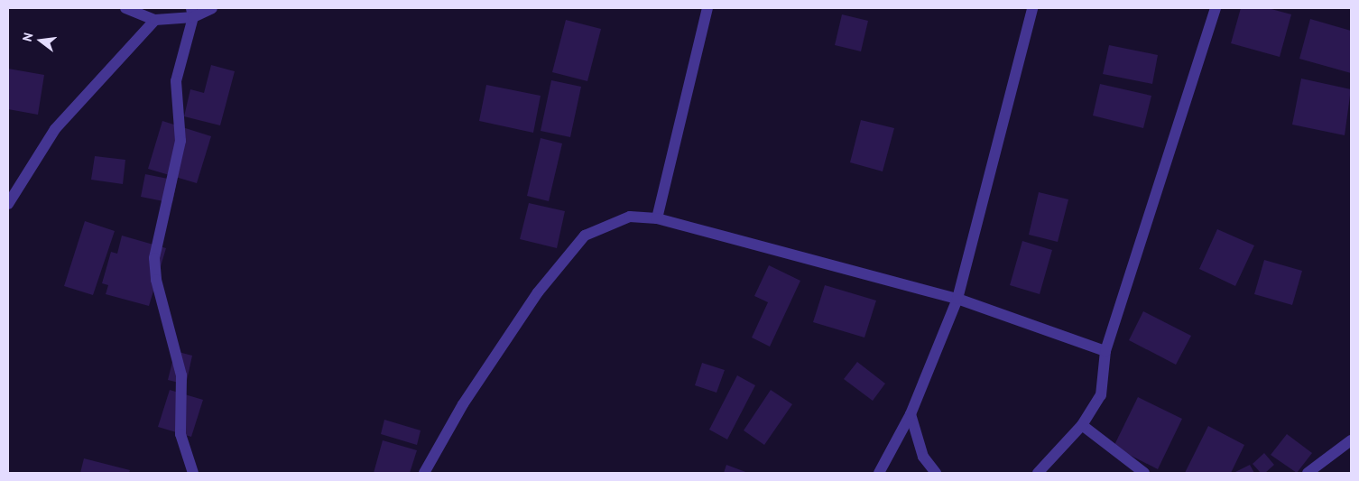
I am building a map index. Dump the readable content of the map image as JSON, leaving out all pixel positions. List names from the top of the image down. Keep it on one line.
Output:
{"north":"left"}
